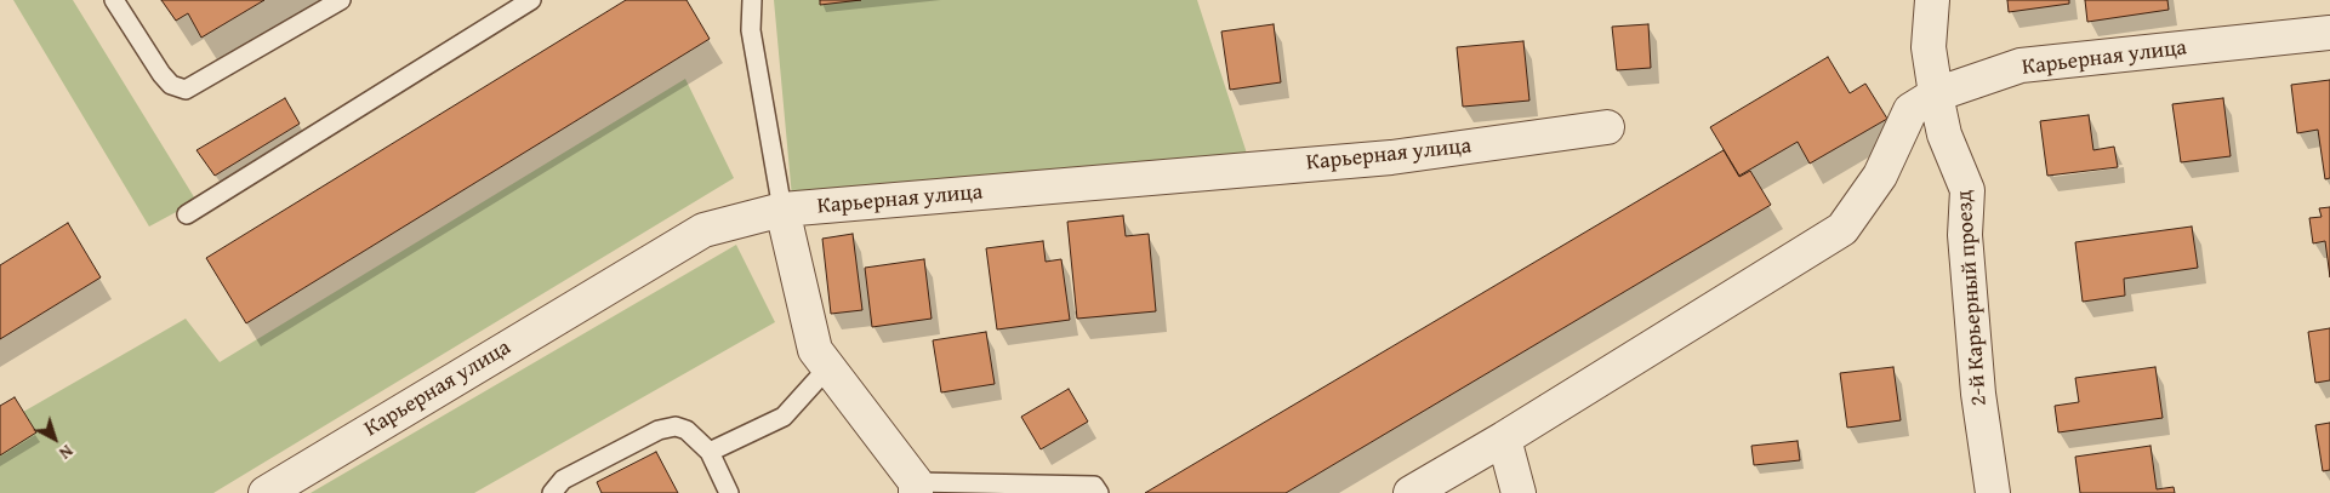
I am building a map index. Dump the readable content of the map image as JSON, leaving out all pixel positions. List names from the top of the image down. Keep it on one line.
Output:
{"streets":{"street":["Карьерная улица","2-й Карьерный проезд"]},"crossings":[["Карьерная улица","2-й Карьерный проезд"]],"north":"bottom right"}
